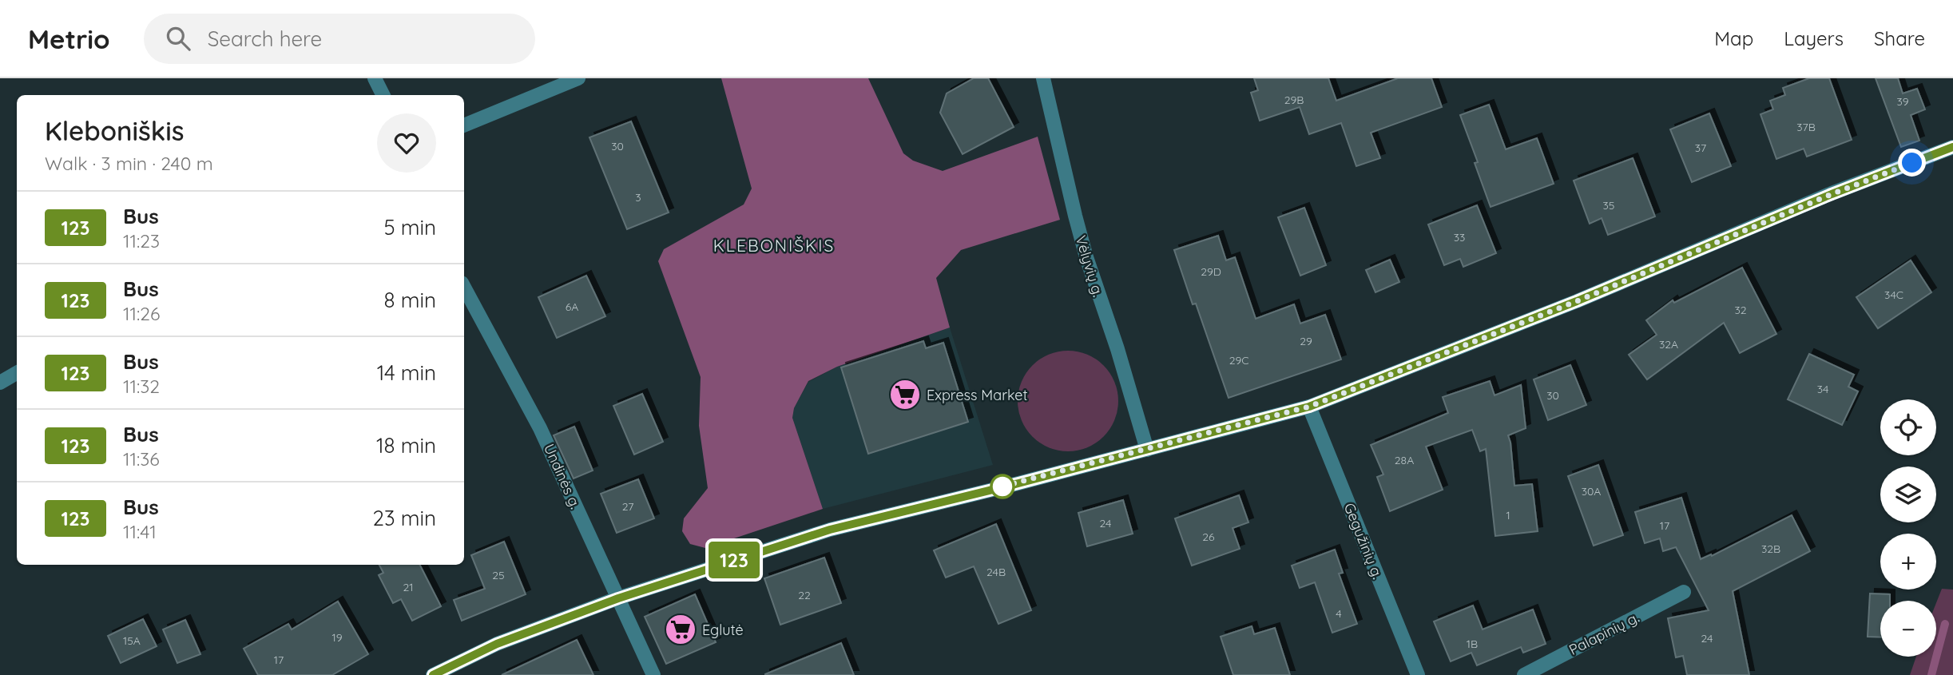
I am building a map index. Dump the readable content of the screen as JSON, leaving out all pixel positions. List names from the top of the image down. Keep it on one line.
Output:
{"streets":{"street":["Vėlyvių g.","Undinės g.","Gegužinių g.","Palapinių g."]},"districts":["KLEBONIŠKIS"],"places":{"supermarket":["Express Market","Eglutė"]},"lines":["bus line 123"],"house_numbers":["29B","39","37B","30","37","3","35","33","29D","34C","6A","32","29","32A","29C","34","30","28A","30A","27","1","24","17","26","32B","24B","25","21","22","4","19","24","15A","1B","17"],"page":{"header":"Metrio","search":"Search here","nav":["Map","Layers","Share"],"on_map":"123","heading":["Kleboniškis","Walk · 3 min · 240 m"],"list":[{"mark":"123","name":"Bus","note":"11:23","value":"5 min"},{"mark":"123","name":"Bus","note":"11:26","value":"8 min"},{"mark":"123","name":"Bus","note":"11:32","value":"14 min"},{"mark":"123","name":"Bus","note":"11:36","value":"18 min"},{"mark":"123","name":"Bus","note":"11:41","value":"23 min"}],"map_buttons":["+","−"]}}
